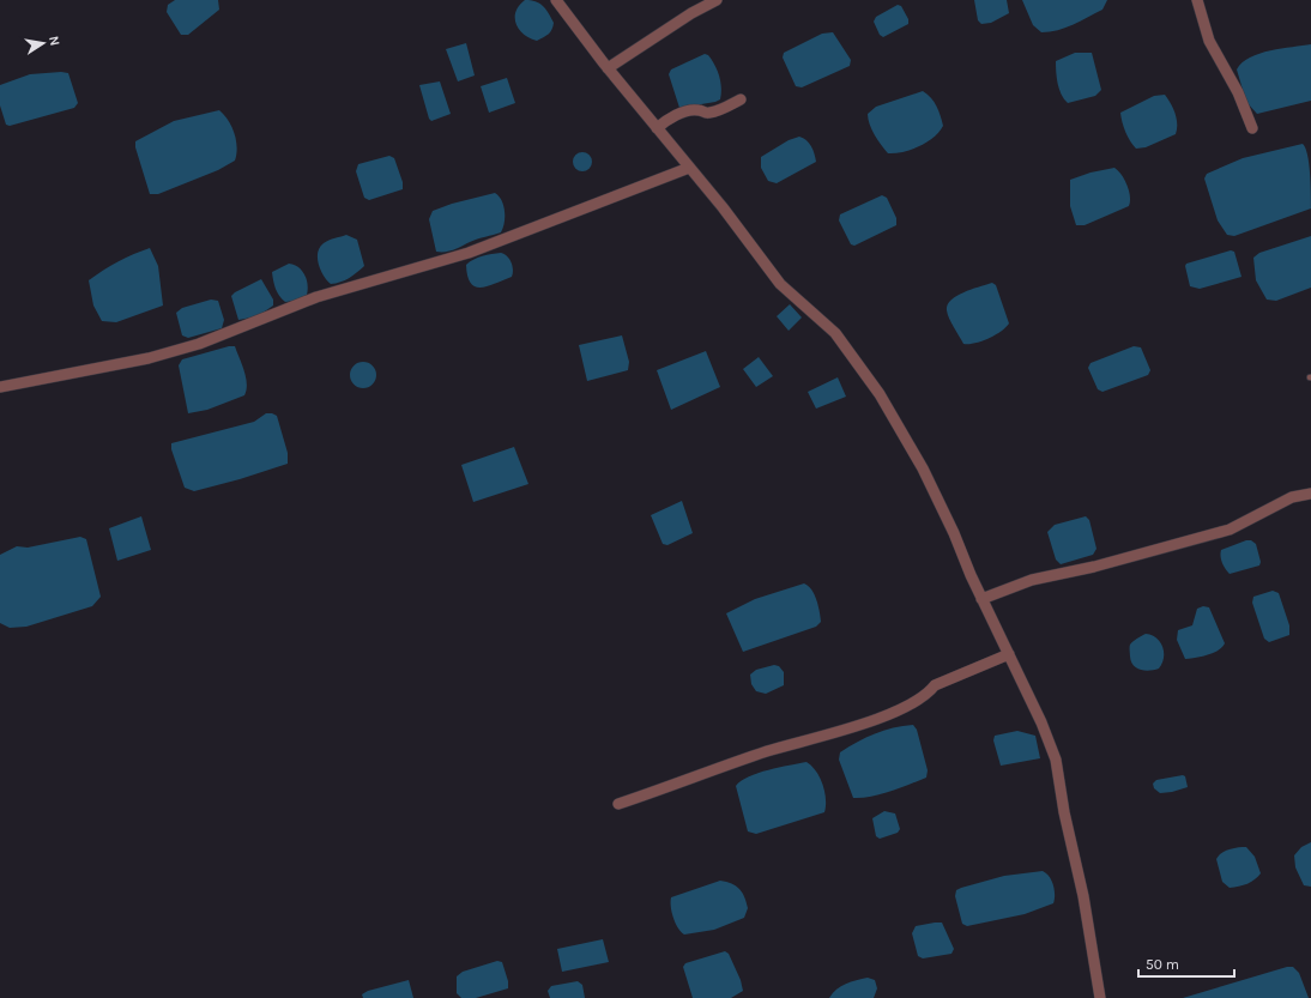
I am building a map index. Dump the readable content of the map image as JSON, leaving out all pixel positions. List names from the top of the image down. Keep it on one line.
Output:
{"scale_bar":"50 m","north":"right"}
